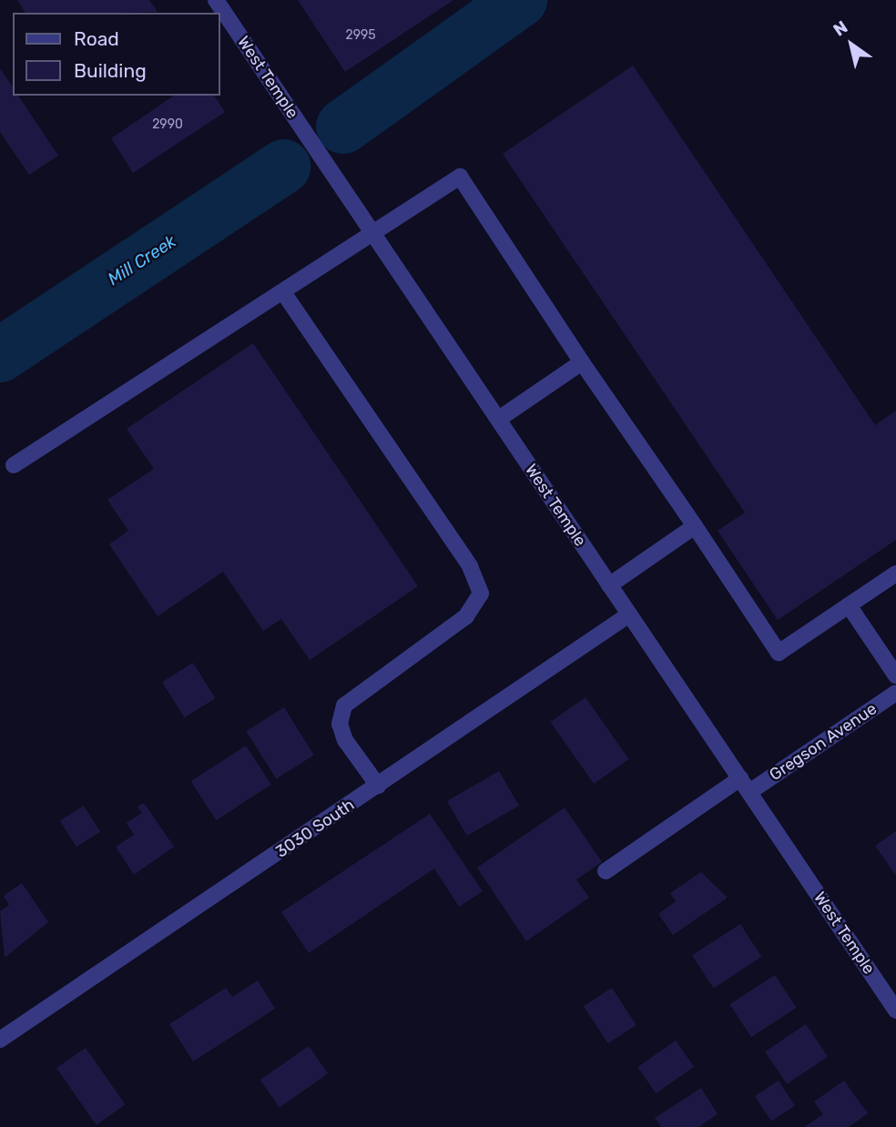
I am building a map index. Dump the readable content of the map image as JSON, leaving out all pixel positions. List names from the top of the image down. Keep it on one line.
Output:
{"streets":{"street":["West Temple","Gregson Avenue","3030 South"]},"crossings":[["West Temple","Gregson Avenue"],["West Temple","3030 South"]],"water":["Mill Creek"],"house_numbers":["2995","2990"],"legend":["Road","Building"],"north":"top left"}
